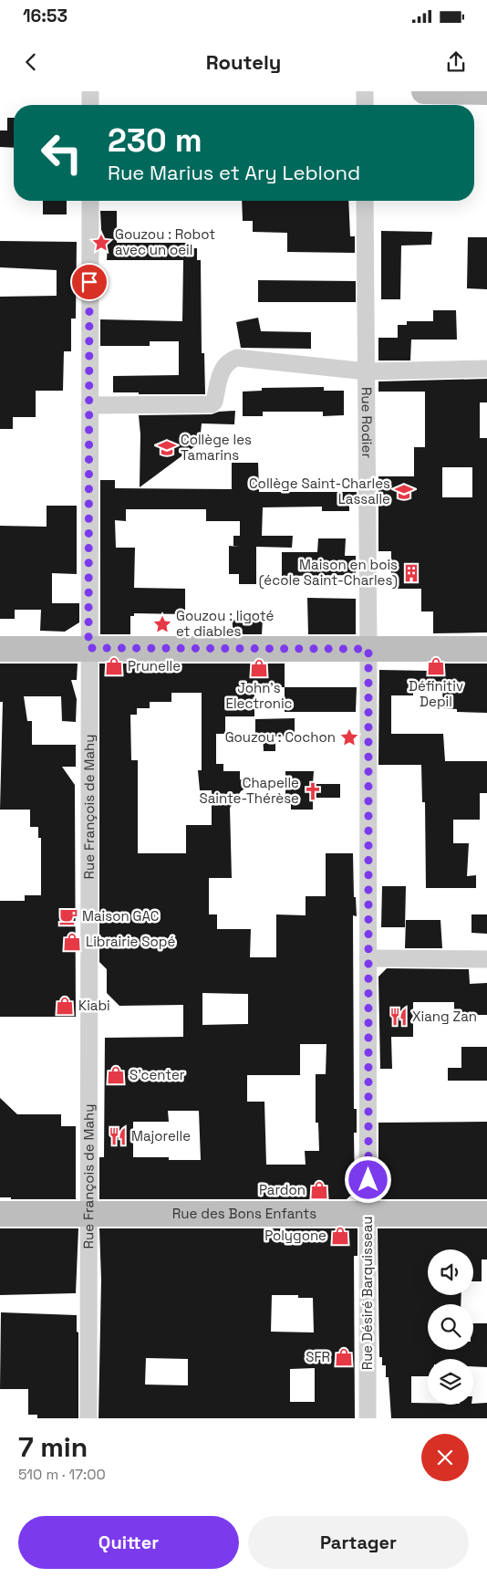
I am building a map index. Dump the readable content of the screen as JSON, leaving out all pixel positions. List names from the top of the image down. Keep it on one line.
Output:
{"streets":{"street":["Rue Rodier","Rue François de Mahy","Rue des Bons Enfants","Rue Désiré Barquisseau"]},"crossings":[["Rue Rodier","Rue Désiré Barquisseau"],["Rue François de Mahy","Rue des Bons Enfants"],["Rue des Bons Enfants","Rue Désiré Barquisseau"]],"places":{"place":["Gouzou : Robot avec un oeil","Gouzou : ligoté et diables","Gouzou : Cochon"],"school or university":["Collège les Tamarins","Collège Saint-Charles Lassalle"],"building":["Maison en bois (école Saint-Charles)"],"shop":["Prunelle","Définitiv Depil","John's Electronic","Librairie Sopé","Kiabi","S'center","Pardon","Polygone","SFR"],"church":["Chapelle Sainte-Thérèse"],"cafe":["Maison GAC"],"restaurant":["Xiang Zan","Majorelle"]},"page":{"status":"16:53","header":"Routely","turn":["230 m","Rue Marius et Ary Leblond"],"heading":["7 min","510 m · 17:00"],"buttons":["Quitter","Partager"]}}
